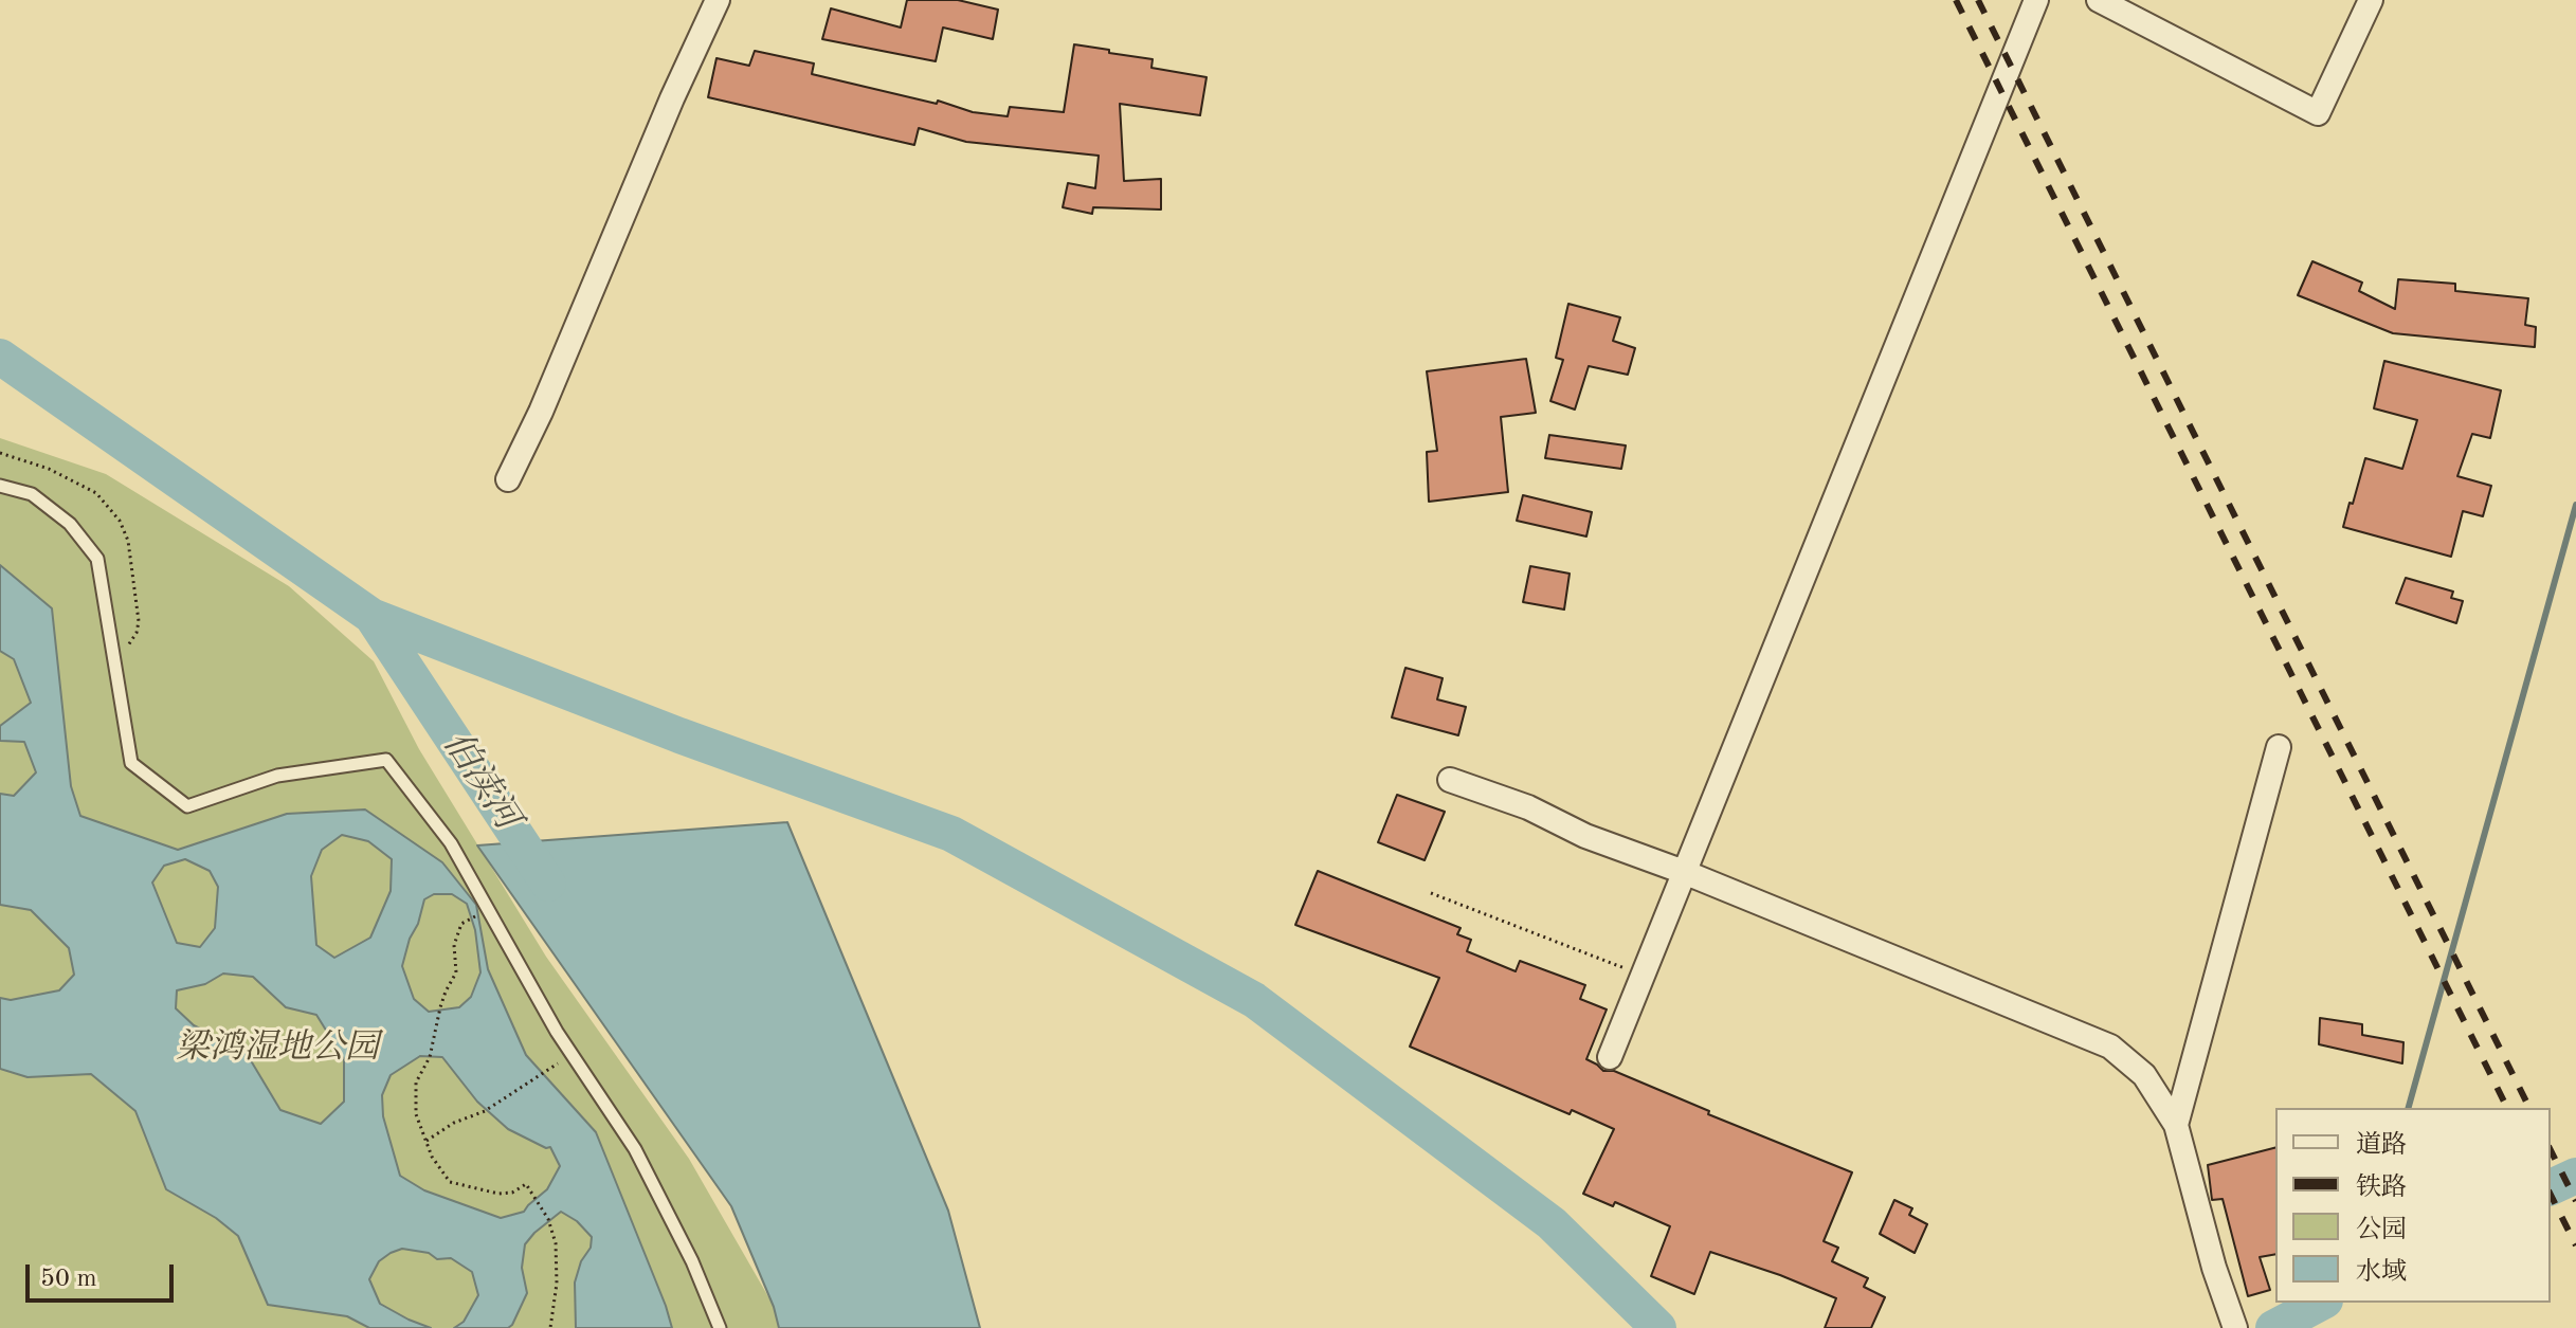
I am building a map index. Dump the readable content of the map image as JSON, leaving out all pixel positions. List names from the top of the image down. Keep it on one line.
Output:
{"water":["伯渎河"],"parks":["梁鸿湿地公园"],"legend":["道路","铁路","公园","水域"],"scale_bar":"50 m"}
